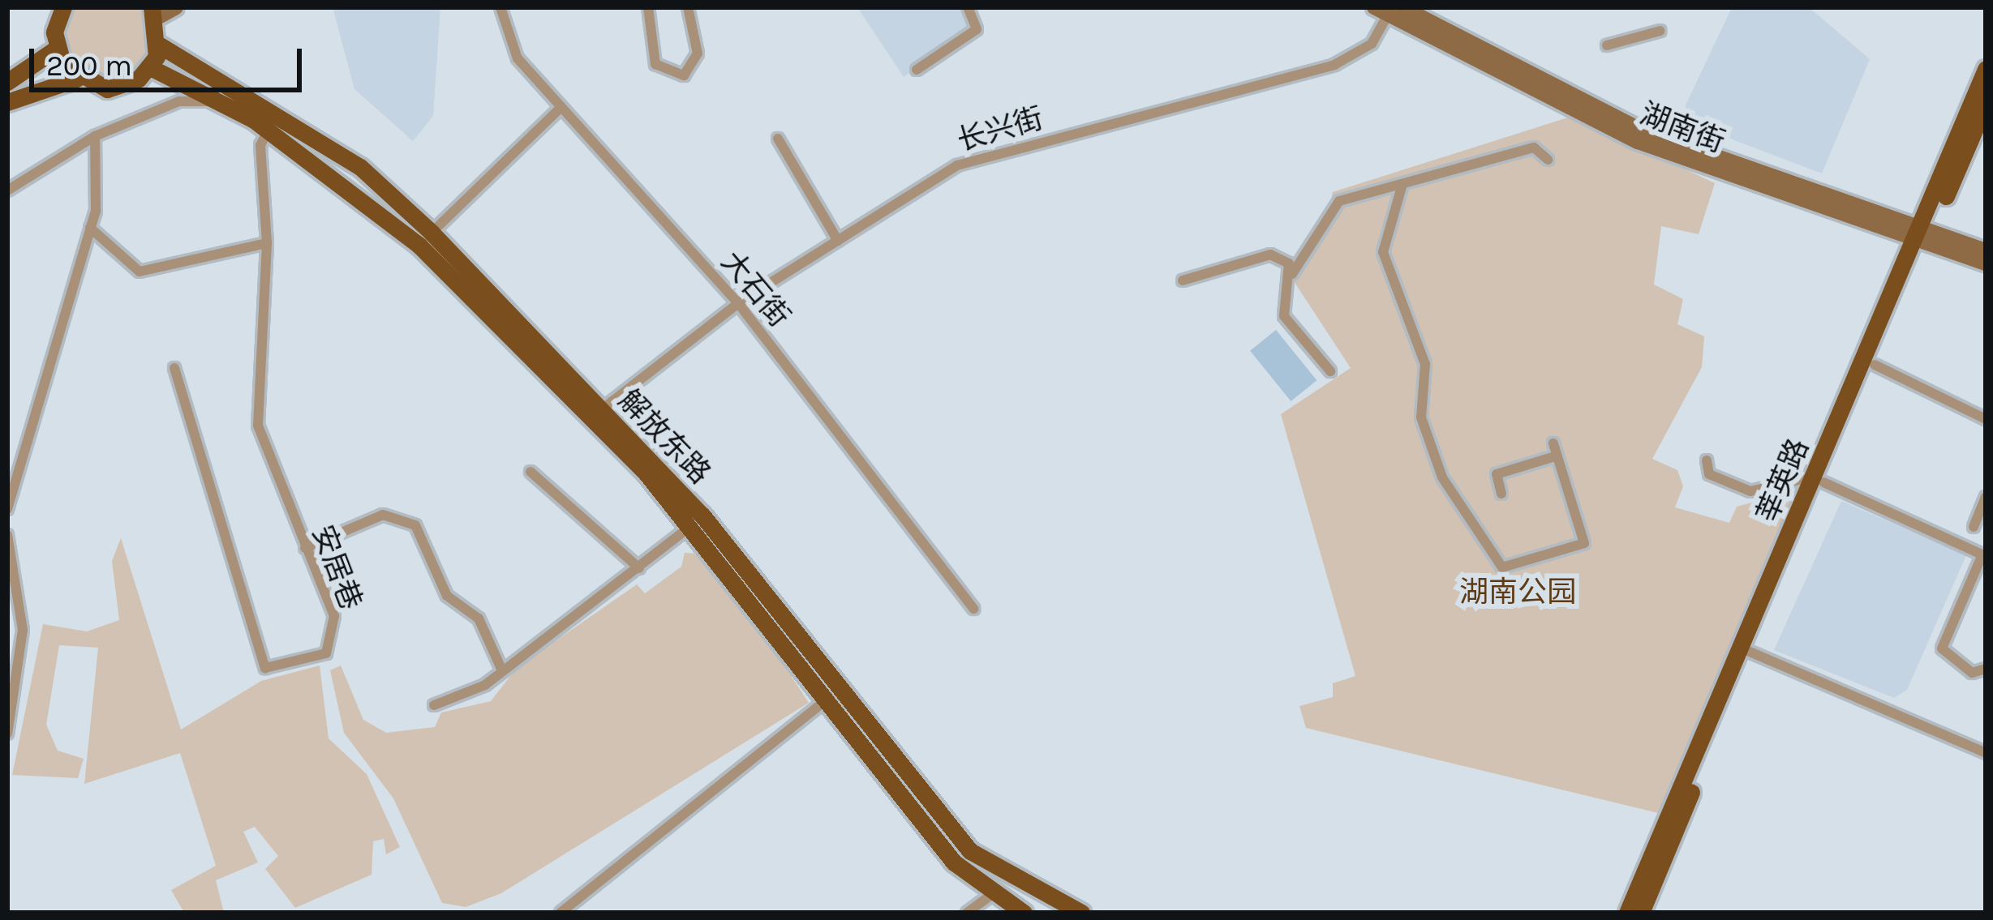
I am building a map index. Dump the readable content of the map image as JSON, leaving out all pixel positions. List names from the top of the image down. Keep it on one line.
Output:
{"streets":{"main road":["湖南街","解放东路","莘英路"],"street":["长兴街","大石街","安居巷"]},"crossings":[["湖南街","长兴街"],["湖南街","莘英路"],["长兴街","大石街"],["长兴街","解放东路"],["解放东路","安居巷"]],"parks":["湖南公园"],"scale_bar":"200 m"}
